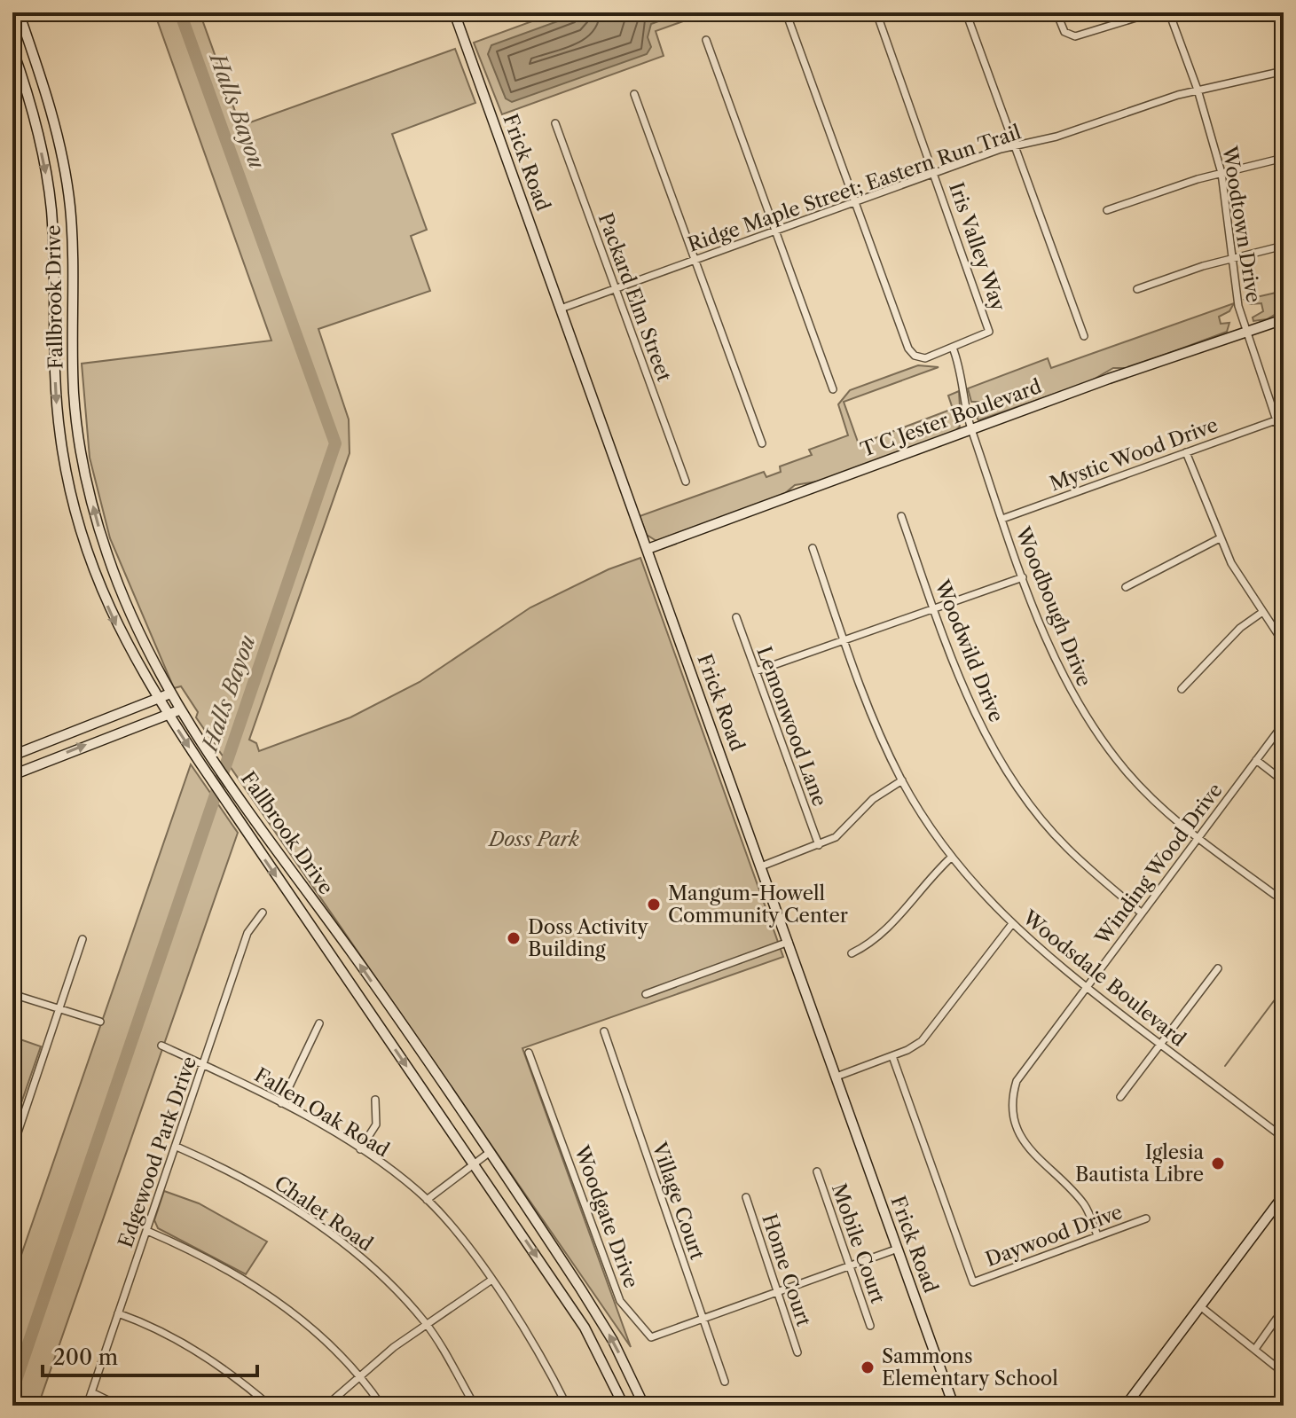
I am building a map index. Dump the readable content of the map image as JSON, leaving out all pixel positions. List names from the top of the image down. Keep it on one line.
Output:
{"streets":{"main road":["Frick Road","Fallbrook Drive","T C Jester Boulevard"],"street":["Ridge Maple Street; Eastern Run Trail","Woodtown Drive","Iris Valley Way","Packard Elm Street","Mystic Wood Drive","Woodbough Drive","Woodwild Drive","Lemonwood Lane","Winding Wood Drive","Woodsdale Boulevard","Fallen Oak Road","Edgewood Park Drive","Village Court","Chalet Road","Woodgate Drive","Daywood Drive","Mobile Court","Home Court"]},"crossings":[["Frick Road","Ridge Maple Street; Eastern Run Trail"],["Frick Road","T C Jester Boulevard"],["Frick Road","Woodgate Drive"],["Ridge Maple Street; Eastern Run Trail","Woodtown Drive"],["Ridge Maple Street; Eastern Run Trail","Iris Valley Way"],["Ridge Maple Street; Eastern Run Trail","Packard Elm Street"],["Woodtown Drive","T C Jester Boulevard"],["Woodtown Drive","Mystic Wood Drive"],["Iris Valley Way","Woodbough Drive"],["T C Jester Boulevard","Woodbough Drive"],["Mystic Wood Drive","Woodbough Drive"],["Woodbough Drive","Winding Wood Drive"],["Woodwild Drive","Winding Wood Drive"],["Winding Wood Drive","Woodsdale Boulevard"],["Winding Wood Drive","Daywood Drive"],["Fallen Oak Road","Edgewood Park Drive"],["Edgewood Park Drive","Chalet Road"],["Village Court","Woodgate Drive"],["Woodgate Drive","Mobile Court"],["Woodgate Drive","Home Court"]],"water":["Halls Bayou"],"parks":["Doss Park"],"places":["Mangum-Howell Community Center","Doss Activity Building","Iglesia Bautista Libre","Sammons Elementary School"],"scale_bar":"200 m"}
